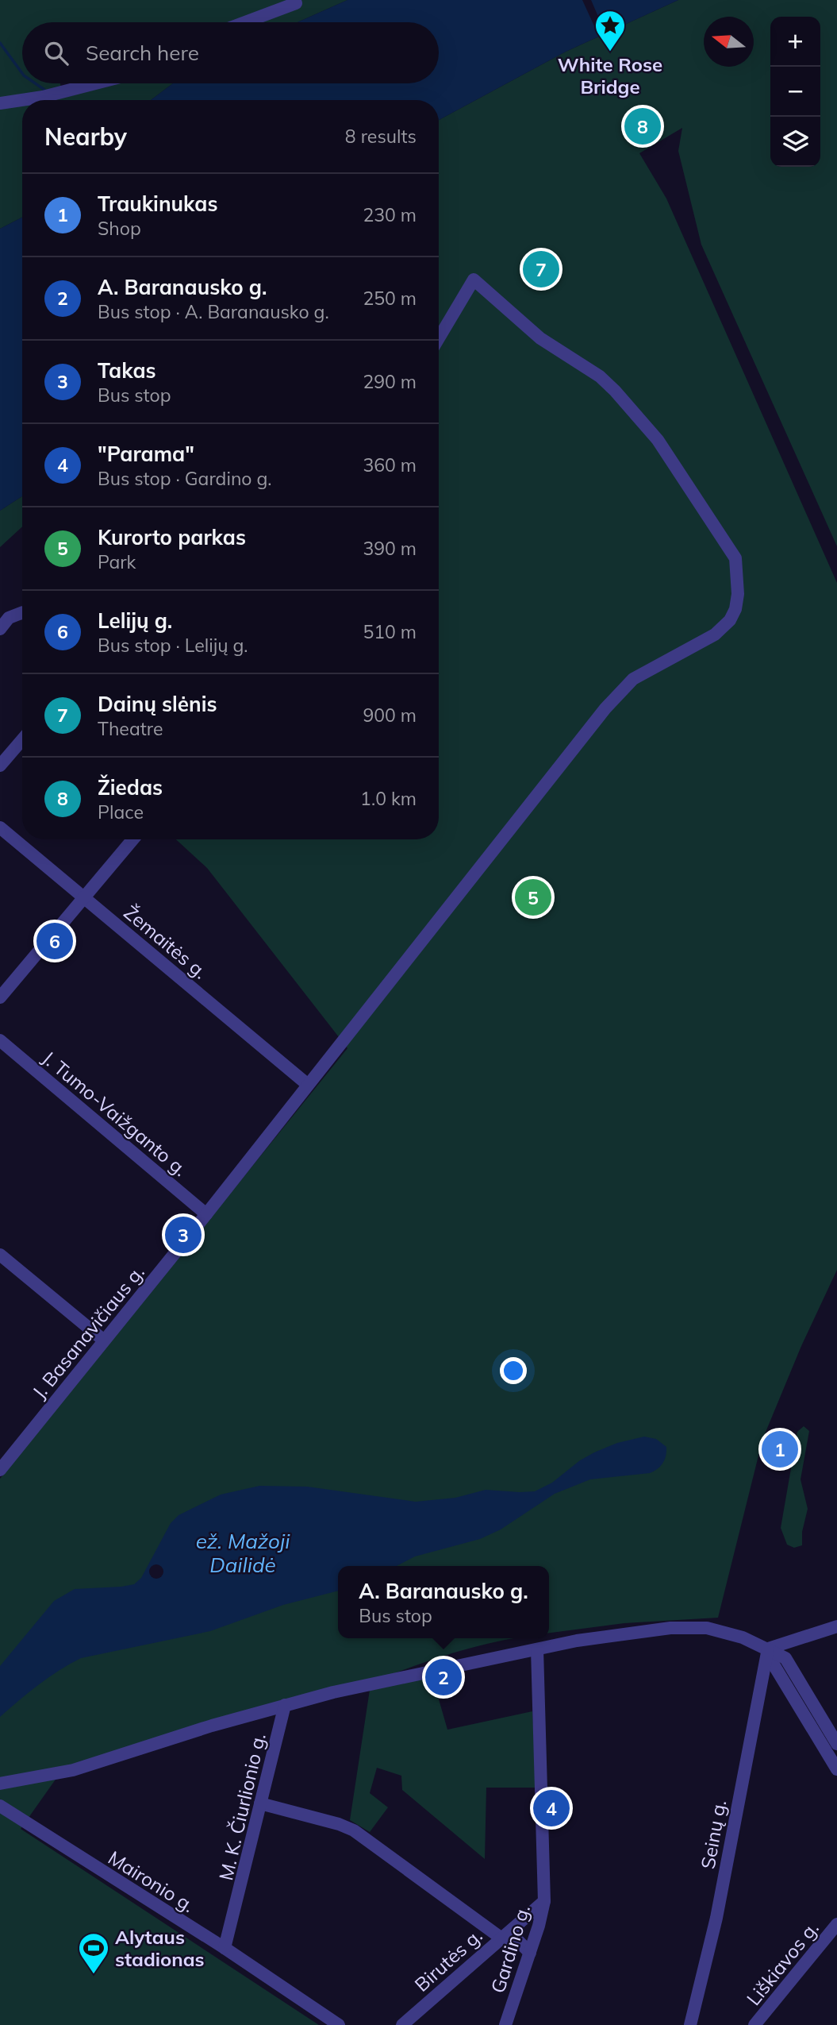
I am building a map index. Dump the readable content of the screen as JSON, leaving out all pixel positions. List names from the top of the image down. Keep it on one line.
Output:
{"streets":{"street":["Žemaitės g.","J. Tumo-Vaižganto g.","J. Basanavičiaus g.","M. K. Čiurlionio g.","Seinų g.","Maironio g.","Gardino g.","Birutės g.","Liškiavos g."]},"crossings":[["Žemaitės g.","J. Basanavičiaus g."],["J. Tumo-Vaižganto g.","J. Basanavičiaus g."],["M. K. Čiurlionio g.","Maironio g."],["Gardino g.","Birutės g."]],"water":["ež. Mažoji Dailidė"],"places":{"place":["White Rose Bridge"],"sports":["Alytaus stadionas"]},"north":"left","page":{"map_buttons":["+","−"],"search":"Search here","heading":["Nearby","8 results"],"pins":["8","7","5","6","3","1","2","4"],"list":[{"mark":"1","name":"Traukinukas","note":"Shop","value":"230 m"},{"mark":"2","name":"A. Baranausko g.","note":"Bus stop · A. Baranausko g.","value":"250 m"},{"mark":"3","name":"Takas","note":"Bus stop","value":"290 m"},{"mark":"4","name":"\"Parama\"","note":"Bus stop · Gardino g.","value":"360 m"},{"mark":"5","name":"Kurorto parkas","note":"Park","value":"390 m"},{"mark":"6","name":"Lelijų g.","note":"Bus stop · Lelijų g.","value":"510 m"},{"mark":"7","name":"Dainų slėnis","note":"Theatre","value":"900 m"},{"mark":"8","name":"Žiedas","note":"Place","value":"1.0 km"}],"popup":["A. Baranausko g.","Bus stop"]}}
